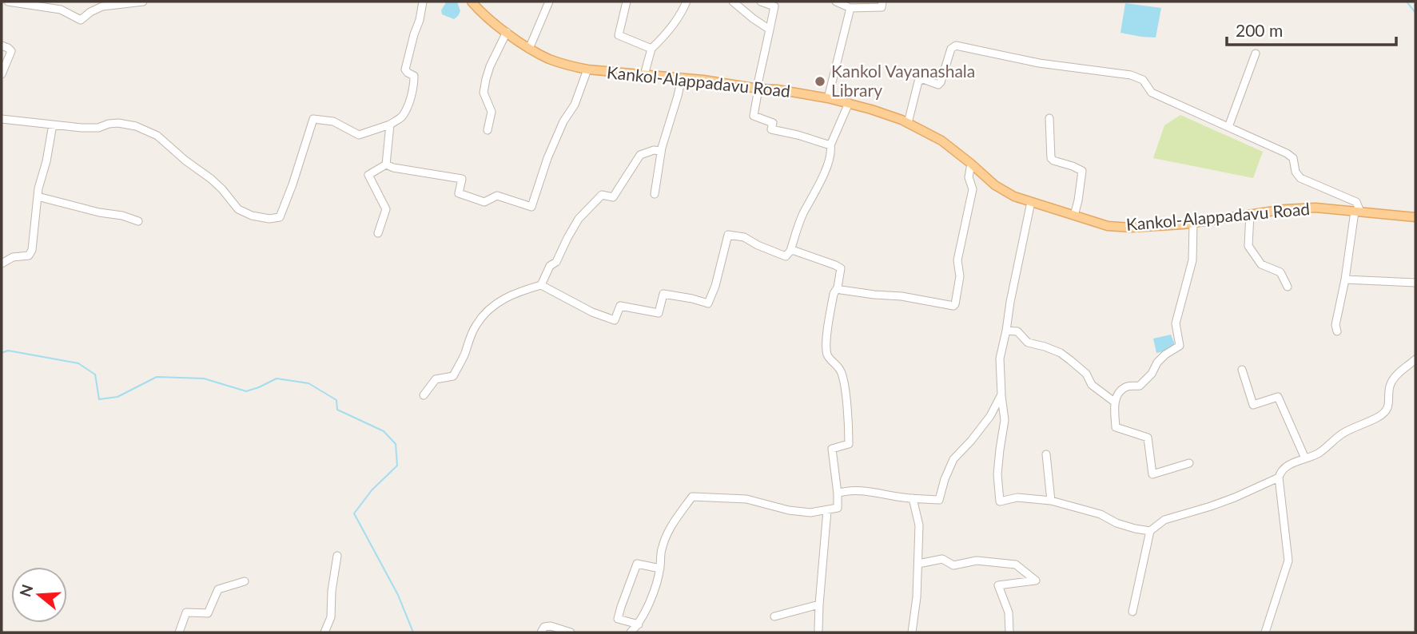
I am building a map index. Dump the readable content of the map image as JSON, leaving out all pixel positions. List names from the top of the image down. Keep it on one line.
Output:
{"streets":{"main road":["Kankol-Alappadavu Road"]},"places":["Kankol Vayanashala Library"],"scale_bar":"200 m","north":"left"}
